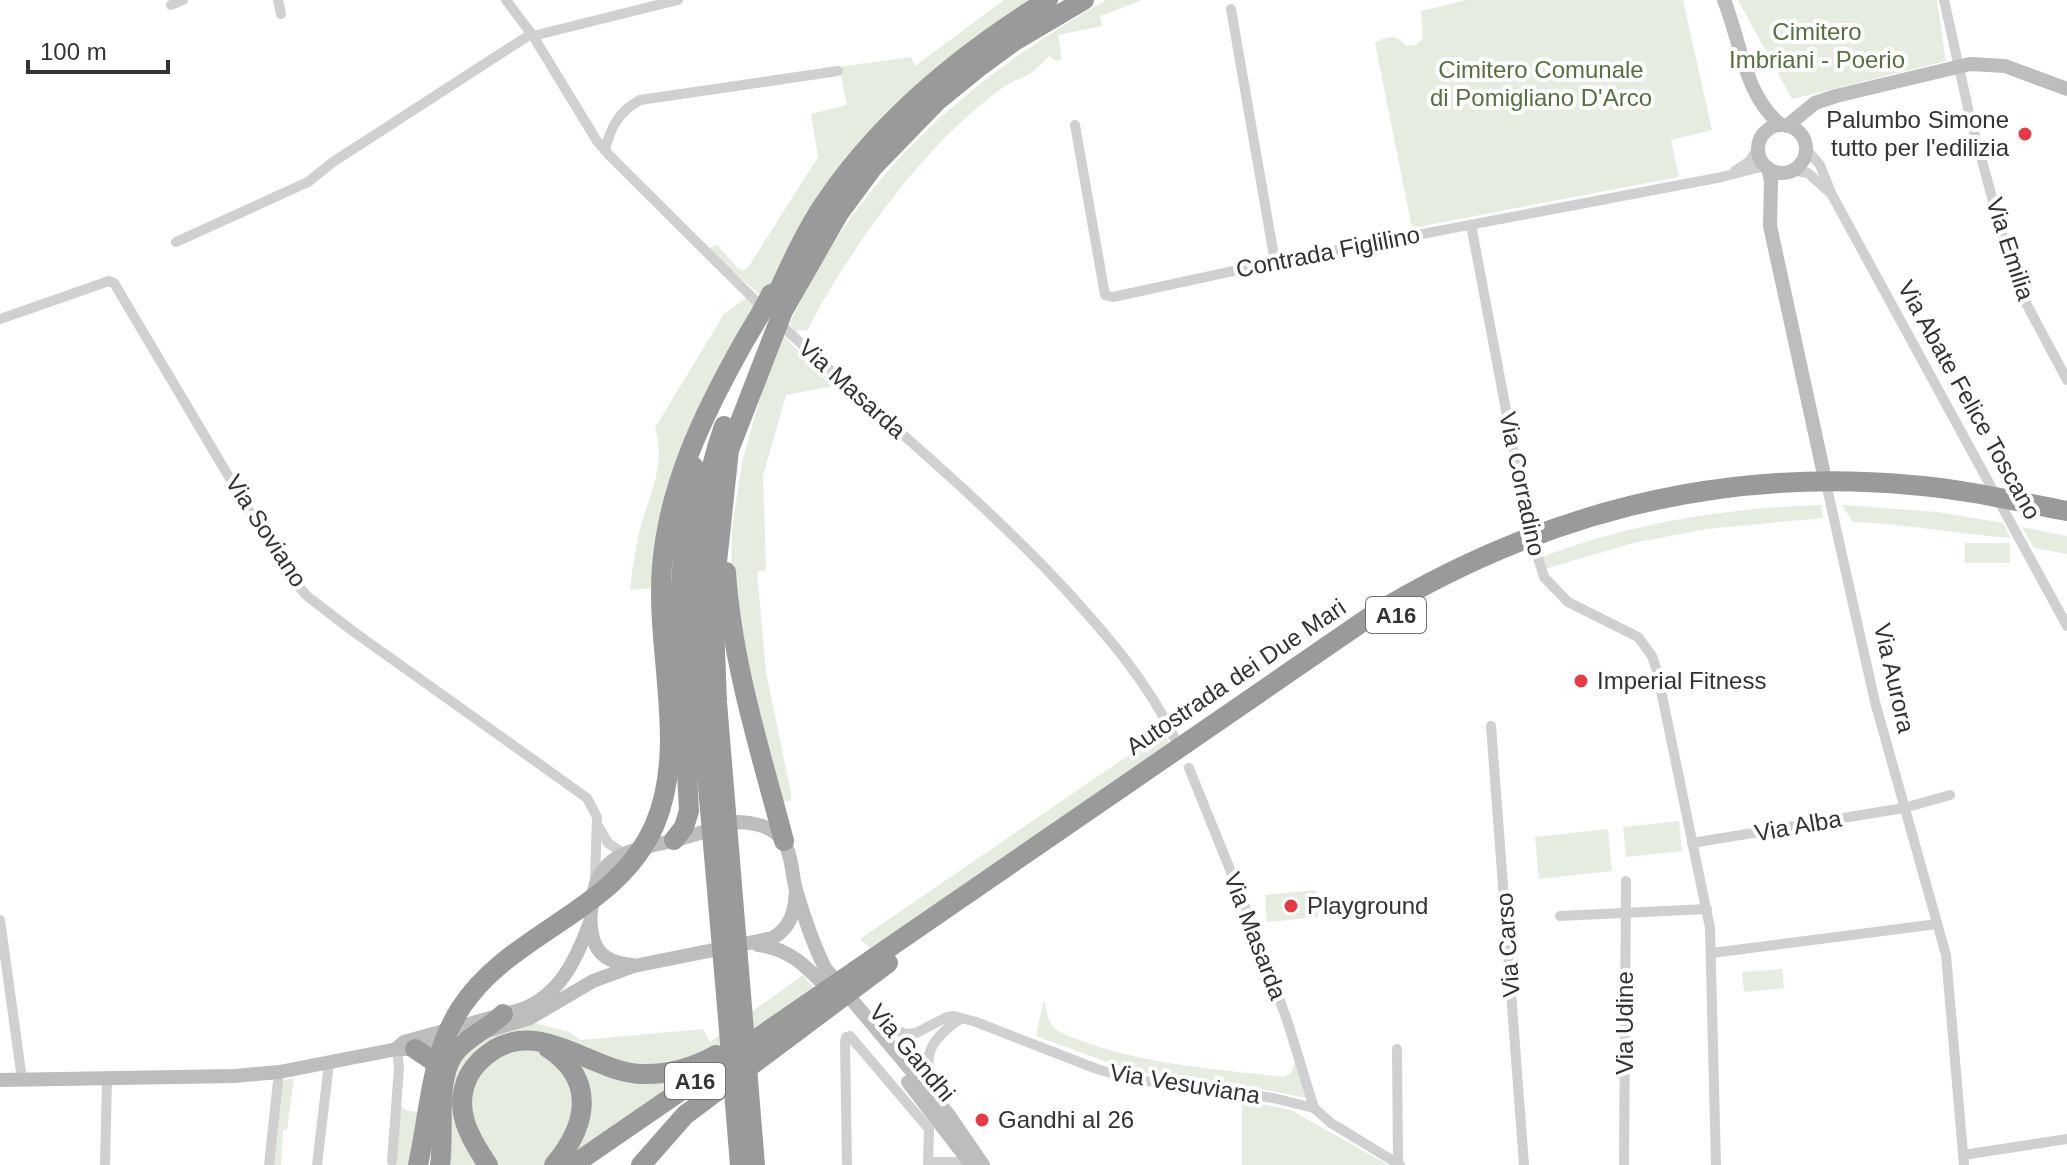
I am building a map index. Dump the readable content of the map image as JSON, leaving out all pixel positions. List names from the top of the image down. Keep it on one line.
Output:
{"streets":{"highway":["A16","Autostrada dei Due Mari"],"street":["Via Emilia","Contrada Figlilino","Via Masarda","Via Abate Felice Toscano","Via Corradino","Via Soviano","Via Aurora","Via Alba","Via Carso","Via Udine","Via Gandhi","Via Vesuviana"]},"crossings":[["Contrada Figlilino","Via Abate Felice Toscano"],["Contrada Figlilino","Via Corradino"],["Contrada Figlilino","Via Aurora"],["Via Masarda","Via Vesuviana"],["Via Abate Felice Toscano","Via Aurora"],["Via Corradino","Via Alba"],["A16","Autostrada dei Due Mari"],["Via Aurora","Via Alba"]],"parks":["Cimitero Imbriani - Poerio","Cimitero Comunale di Pomigliano D'Arco"],"places":["Palumbo Simone tutto per l'edilizia","Imperial Fitness","Playground","Gandhi al 26"],"scale_bar":"100 m"}
